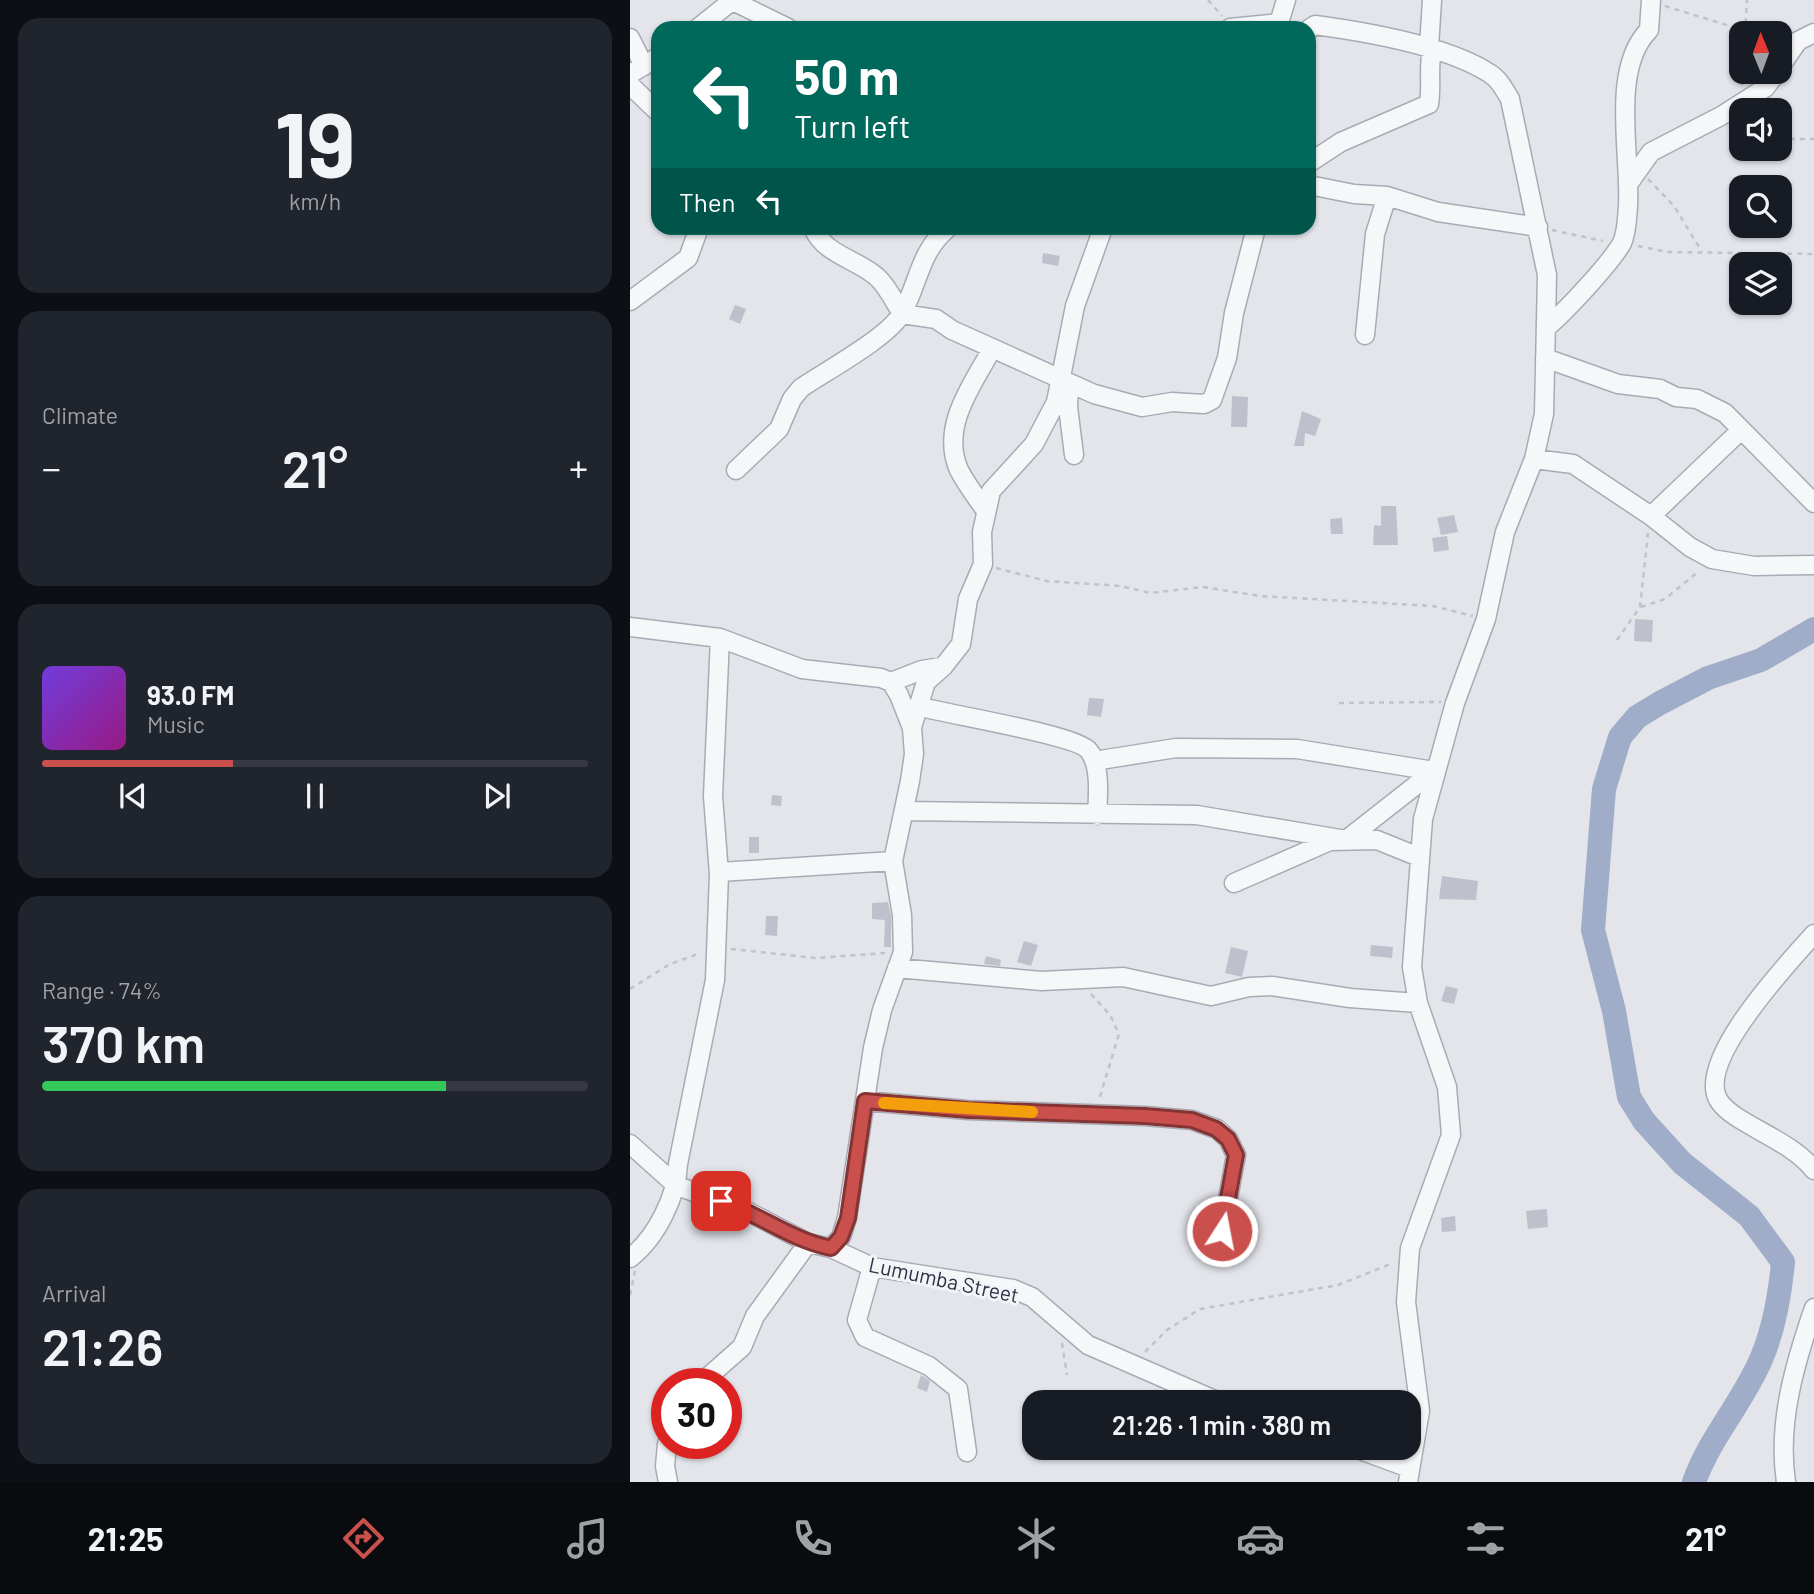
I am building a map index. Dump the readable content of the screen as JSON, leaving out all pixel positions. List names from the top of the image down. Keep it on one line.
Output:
{"streets":{"street":["Lumumba Street"]},"north":"top","page":{"tile":[["19","km/h"],"Climate",["Range · 74%","370 km"],["Arrival","21:26"]],"turn":["50 m","Turn left"],"then":"Then","heat":["−","21°","+"],"song":["93.0 FM","Music"],"limit":"30","trip":"21:26 · 1 min · 380 m","tabs":["21:25","21°"]}}
